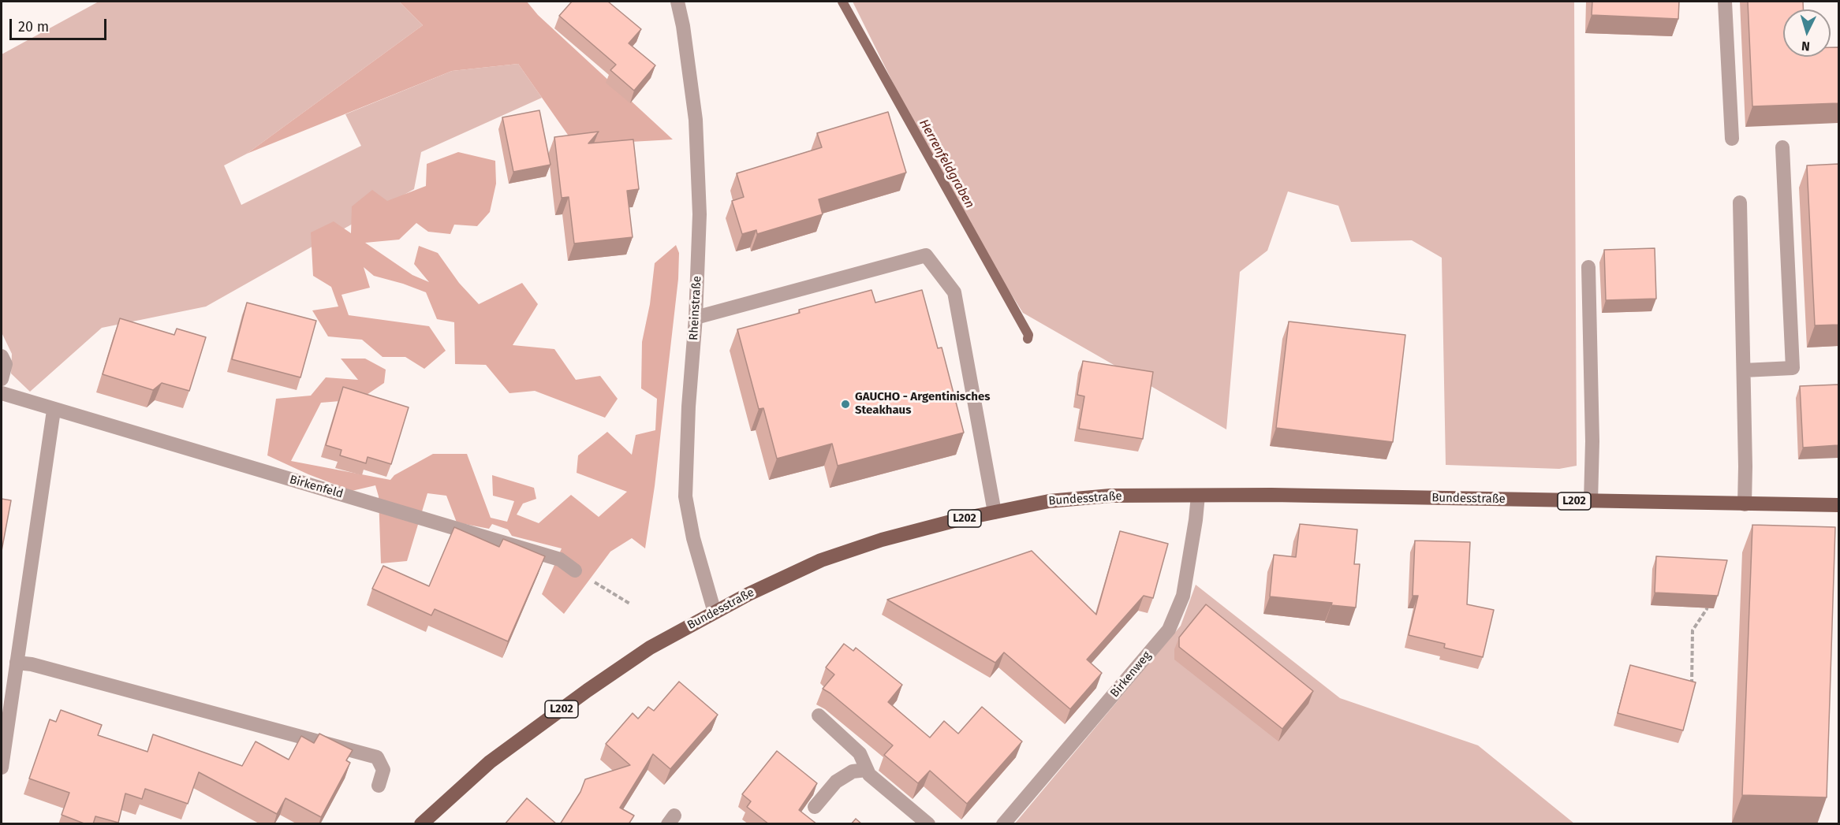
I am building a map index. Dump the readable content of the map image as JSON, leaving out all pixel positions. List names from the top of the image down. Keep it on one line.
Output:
{"streets":{"main road":["Bundesstraße","L202"],"street":["Rheinstraße","Birkenfeld","Birkenweg"]},"crossings":[["Rheinstraße","Bundesstraße"],["Bundesstraße","Birkenweg"]],"water":["Herrenfeldgraben"],"places":["GAUCHO - Argentinisches Steakhaus"],"scale_bar":"20 m","north":"bottom"}
